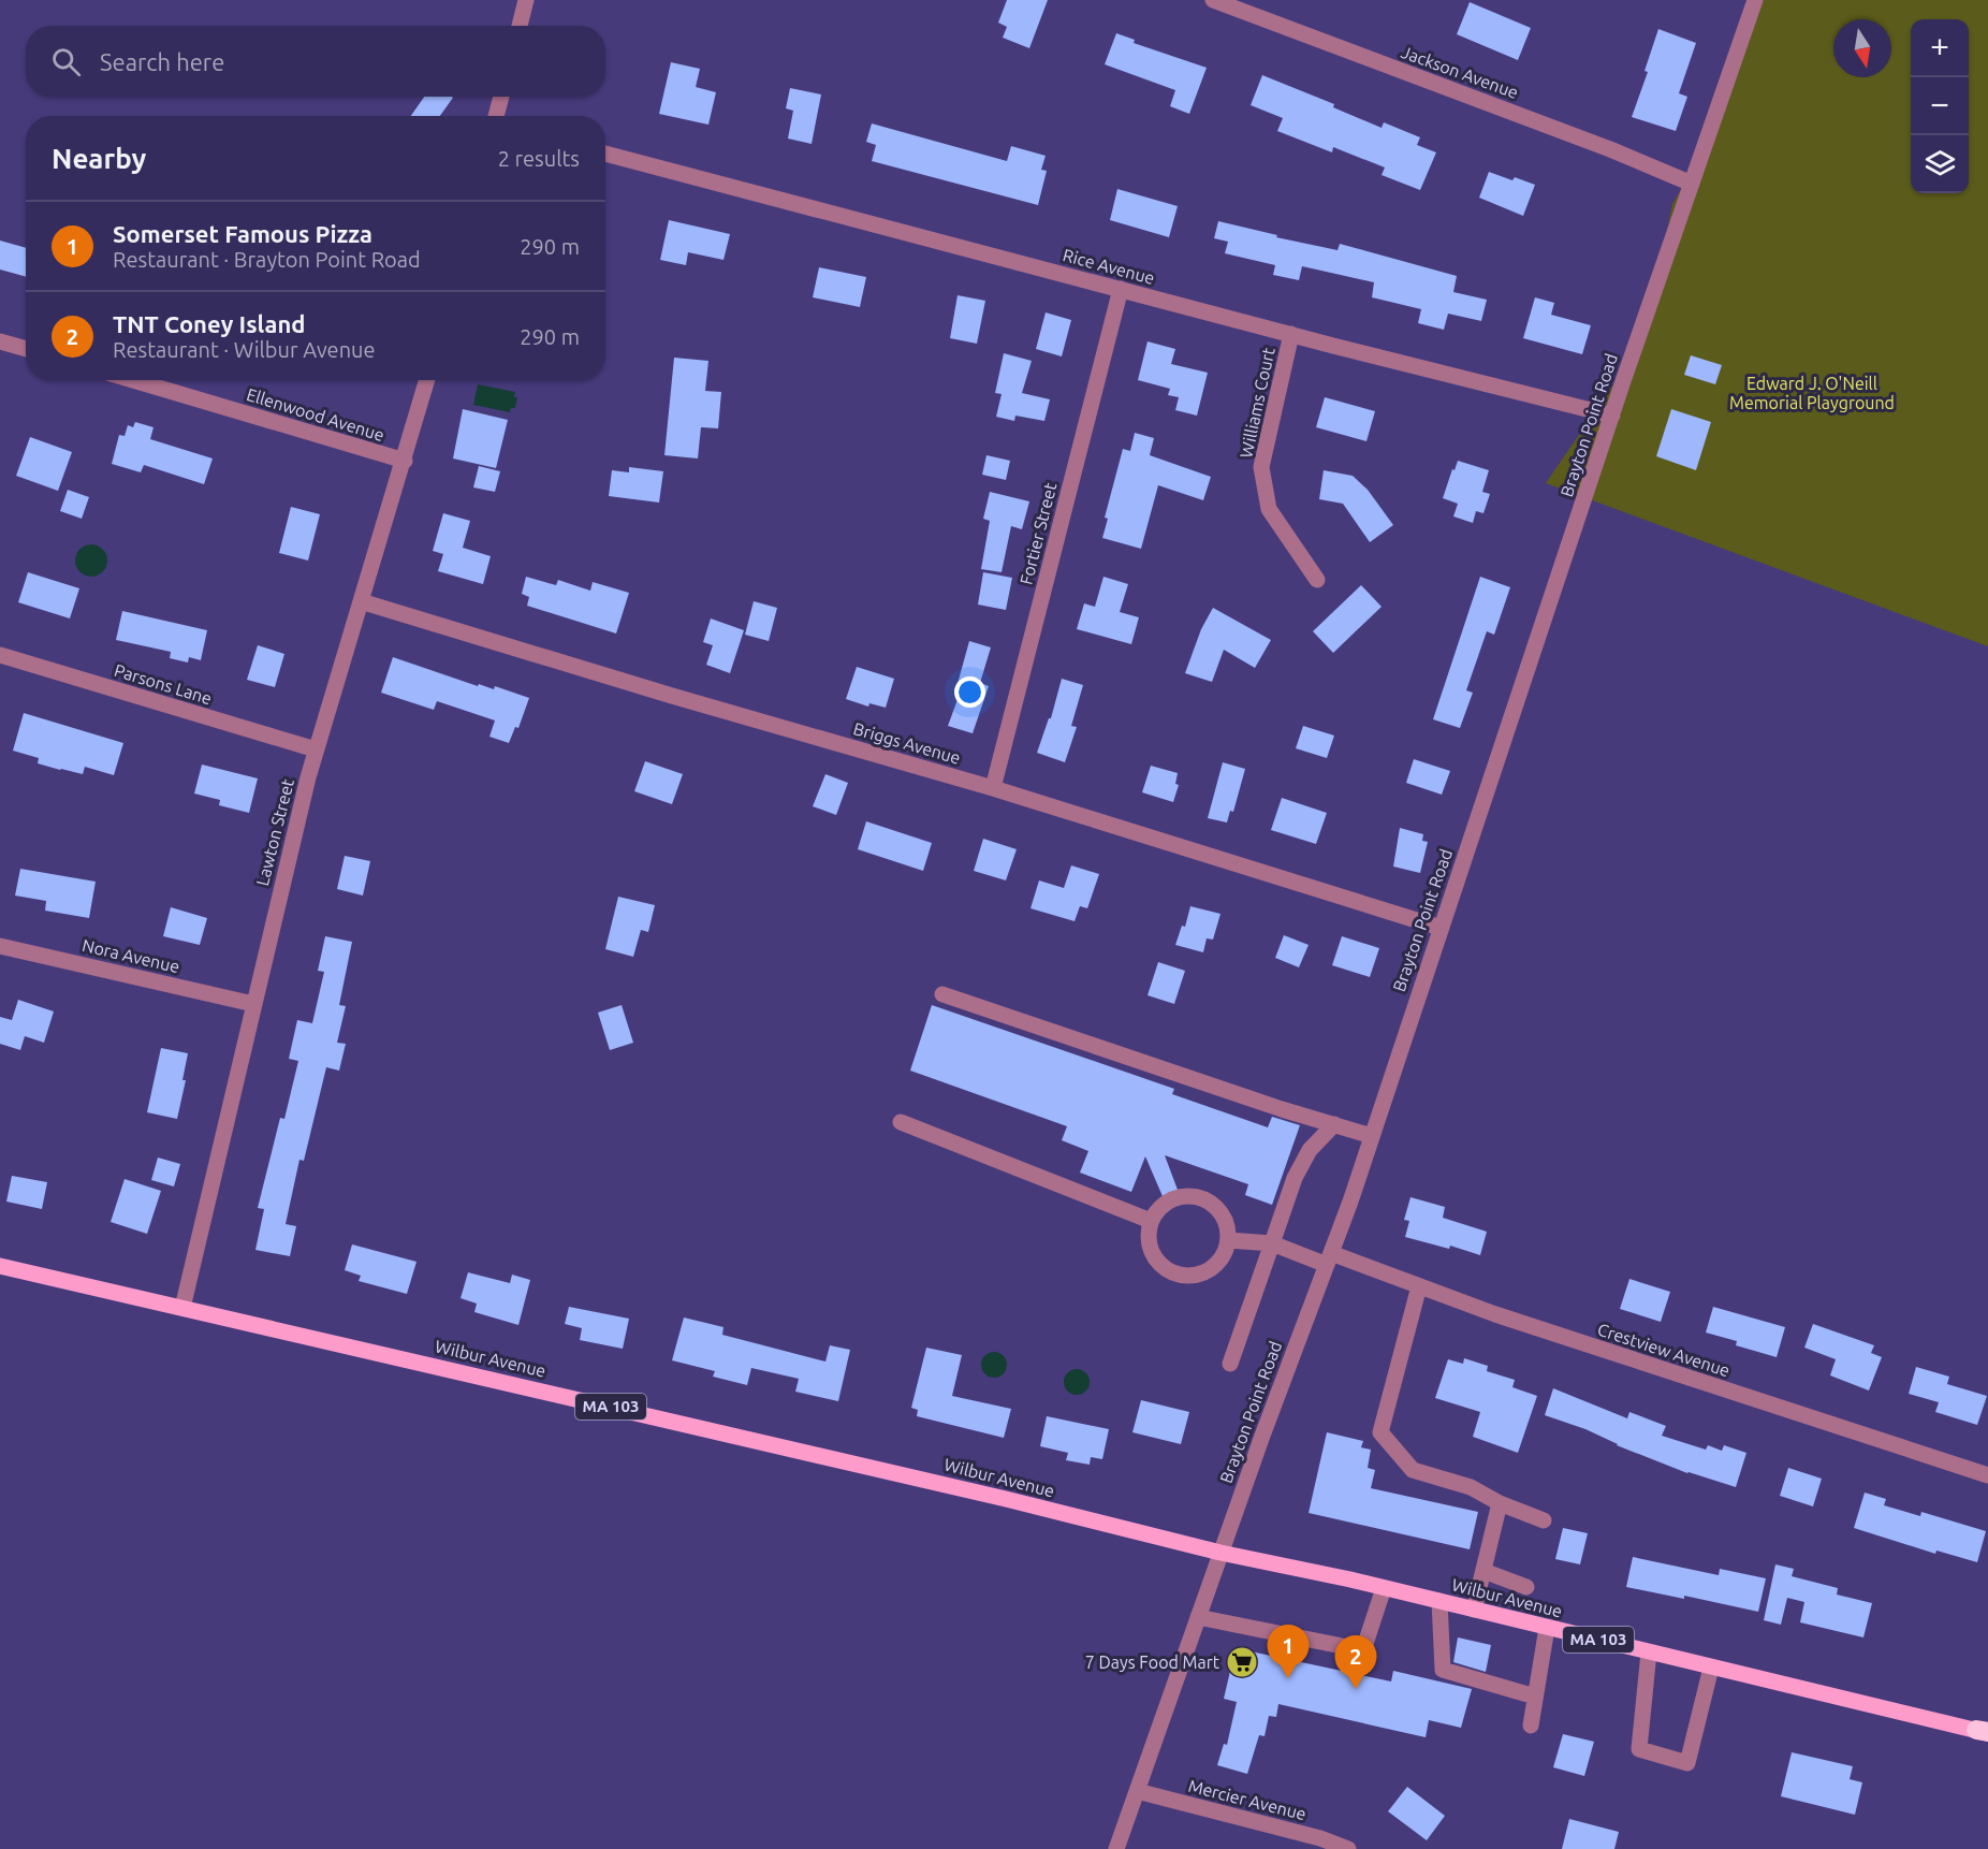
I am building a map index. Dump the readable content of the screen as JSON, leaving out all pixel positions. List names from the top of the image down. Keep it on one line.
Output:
{"streets":{"main road":["Wilbur Avenue","MA 103"],"street":["Jackson Avenue","Rice Avenue","Williams Court","Ellenwood Avenue","Brayton Point Road","Fortier Street","Parsons Lane","Briggs Avenue","Lawton Street","Nora Avenue","Crestview Avenue","Mercier Avenue"]},"crossings":[["Jackson Avenue","Brayton Point Road"],["Rice Avenue","Williams Court"],["Rice Avenue","Brayton Point Road"],["Rice Avenue","Fortier Street"],["Ellenwood Avenue","Lawton Street"],["Brayton Point Road","Briggs Avenue"],["Brayton Point Road","Crestview Avenue"],["Brayton Point Road","Wilbur Avenue"],["Brayton Point Road","Mercier Avenue"],["Fortier Street","Briggs Avenue"],["Parsons Lane","Lawton Street"],["Briggs Avenue","Lawton Street"],["Lawton Street","Nora Avenue"],["Lawton Street","Wilbur Avenue"]],"parks":["Edward J. O'Neill Memorial Playground"],"places":{"supermarket":["7 Days Food Mart"]},"north":"bottom","page":{"map_buttons":["+","−"],"search":"Search here","heading":["Nearby","2 results"],"list":[{"mark":"1","name":"Somerset Famous Pizza","note":"Restaurant · Brayton Point Road","value":"290 m"},{"mark":"2","name":"TNT Coney Island","note":"Restaurant · Wilbur Avenue","value":"290 m"}],"pins":["1","2"]}}
